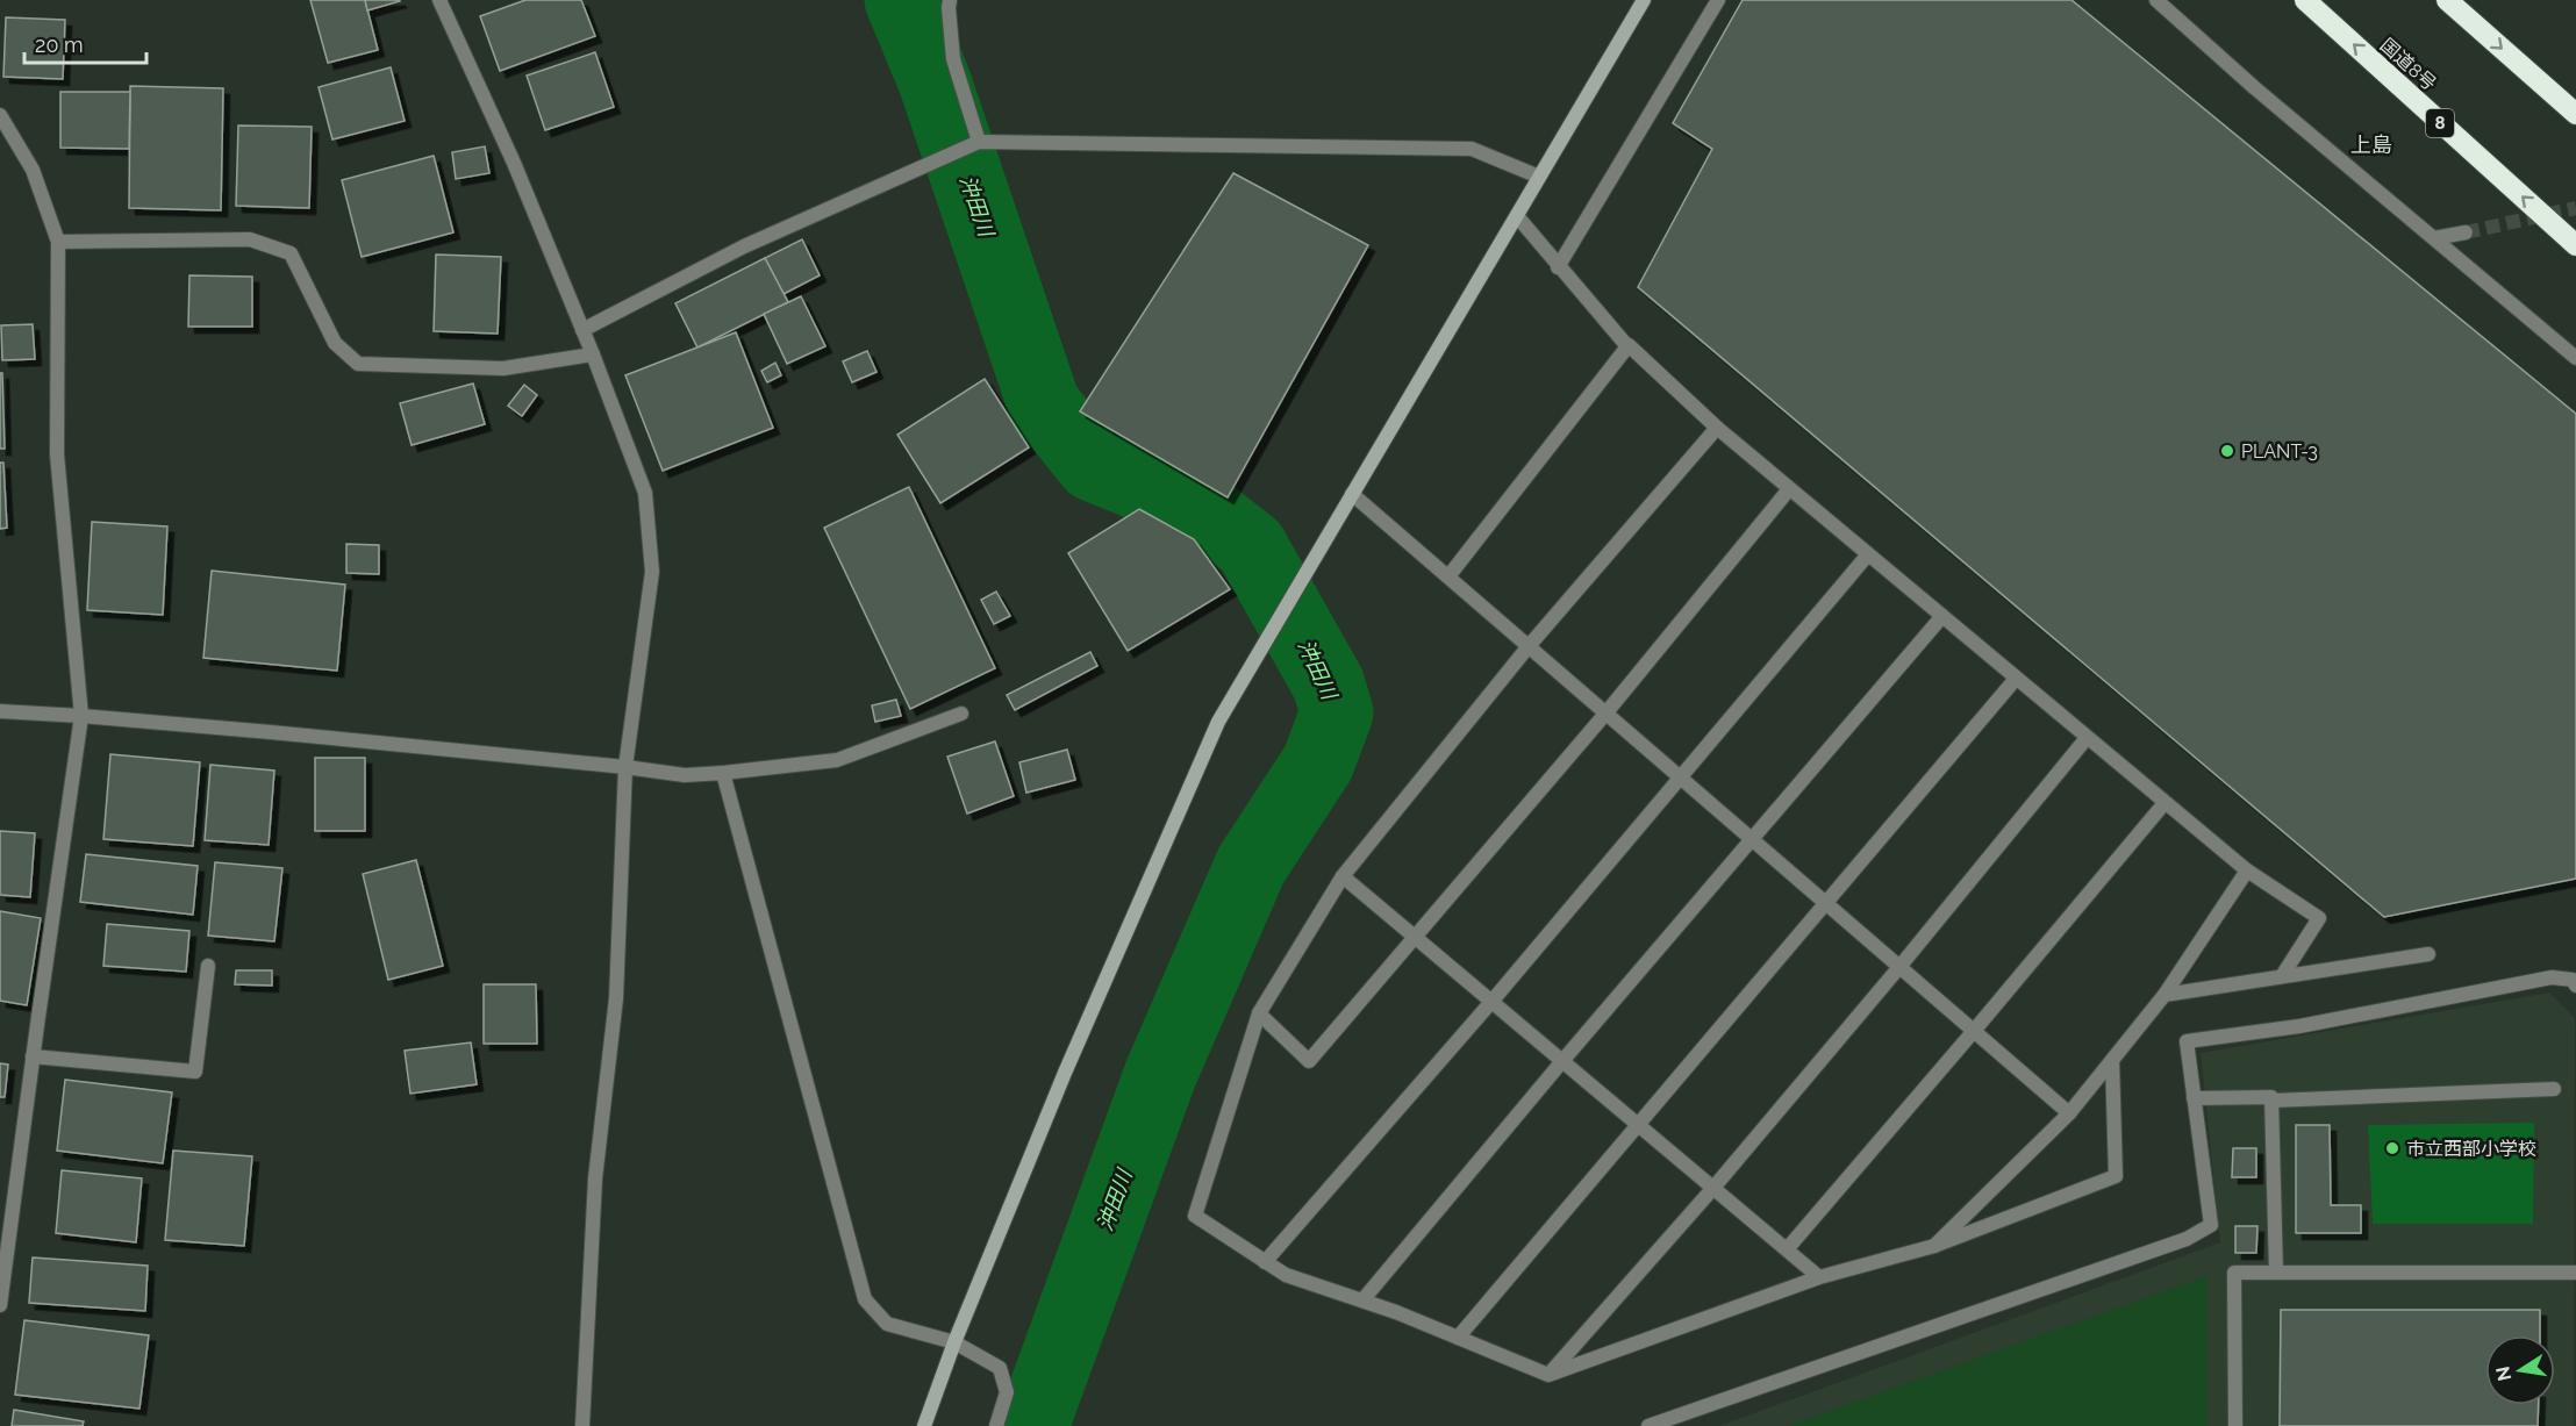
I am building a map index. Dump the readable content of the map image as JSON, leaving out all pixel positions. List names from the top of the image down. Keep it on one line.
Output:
{"streets":{"highway":["国道8号","8"]},"districts":["上島"],"water":["沖田川"],"places":["PLANT-3","市立西部小学校"],"scale_bar":"20 m","north":"left"}
